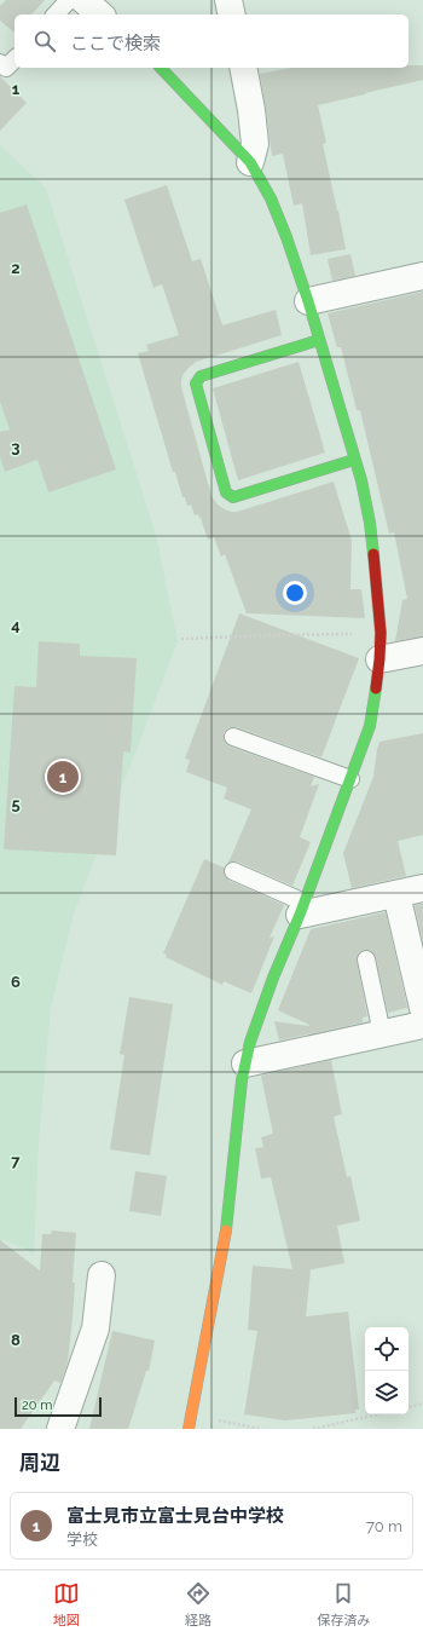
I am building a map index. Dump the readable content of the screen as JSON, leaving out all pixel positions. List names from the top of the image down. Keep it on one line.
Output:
{"scale_bar":"20 m","page":{"search":"ここで検索","pins":"1","scale":"20 m","heading":"周辺","list":[{"mark":"1","name":"富士見市立富士見台中学校","note":"学校","value":"70 m"}],"nav":["地図","経路","保存済み"]},"grid":{"rows":["1","2","3","4","5","6","7","8"]}}
